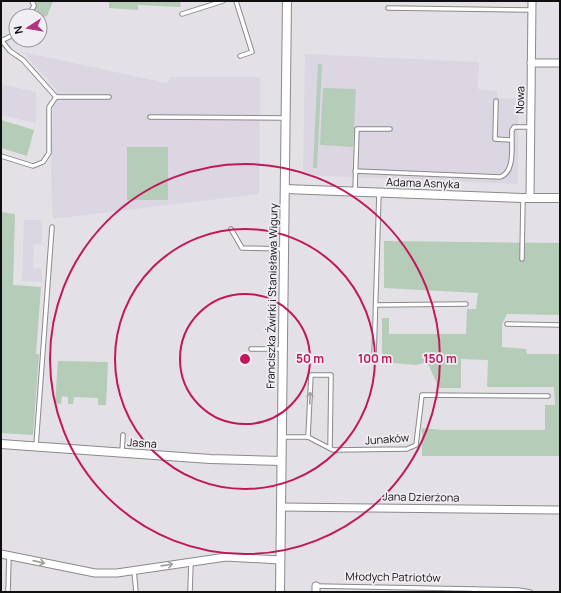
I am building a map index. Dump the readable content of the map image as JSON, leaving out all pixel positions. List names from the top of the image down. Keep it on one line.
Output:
{"streets":{"street":["Nowa","Adama Asnyka","Franciszka Żwirki i Stanisława Wigury","Jasna","Jana Dzierżona"],"lane":["Junaków","Młodych Patriotów"]},"crossings":[["Nowa","Adama Asnyka"],["Adama Asnyka","Franciszka Żwirki i Stanisława Wigury"],["Franciszka Żwirki i Stanisława Wigury","Junaków"],["Franciszka Żwirki i Stanisława Wigury","Jasna"],["Franciszka Żwirki i Stanisława Wigury","Jana Dzierżona"]],"north":"left","rings":["50 m","100 m","150 m"]}
